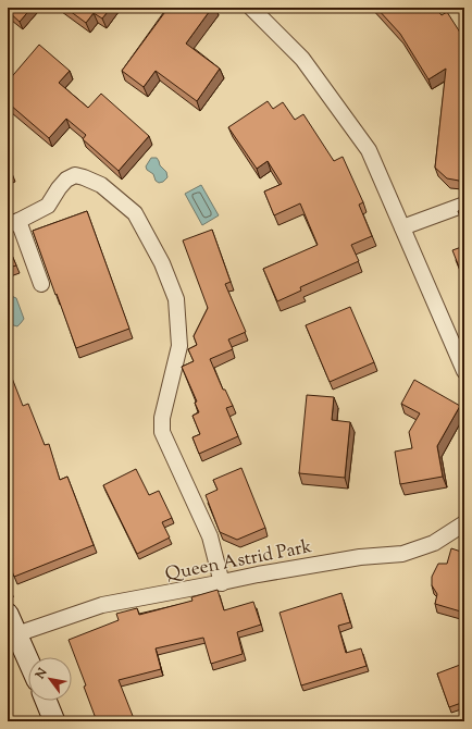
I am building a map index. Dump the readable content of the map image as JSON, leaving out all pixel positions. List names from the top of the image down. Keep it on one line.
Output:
{"streets":{"street":["Queen Astrid Park"]},"north":"top left"}
